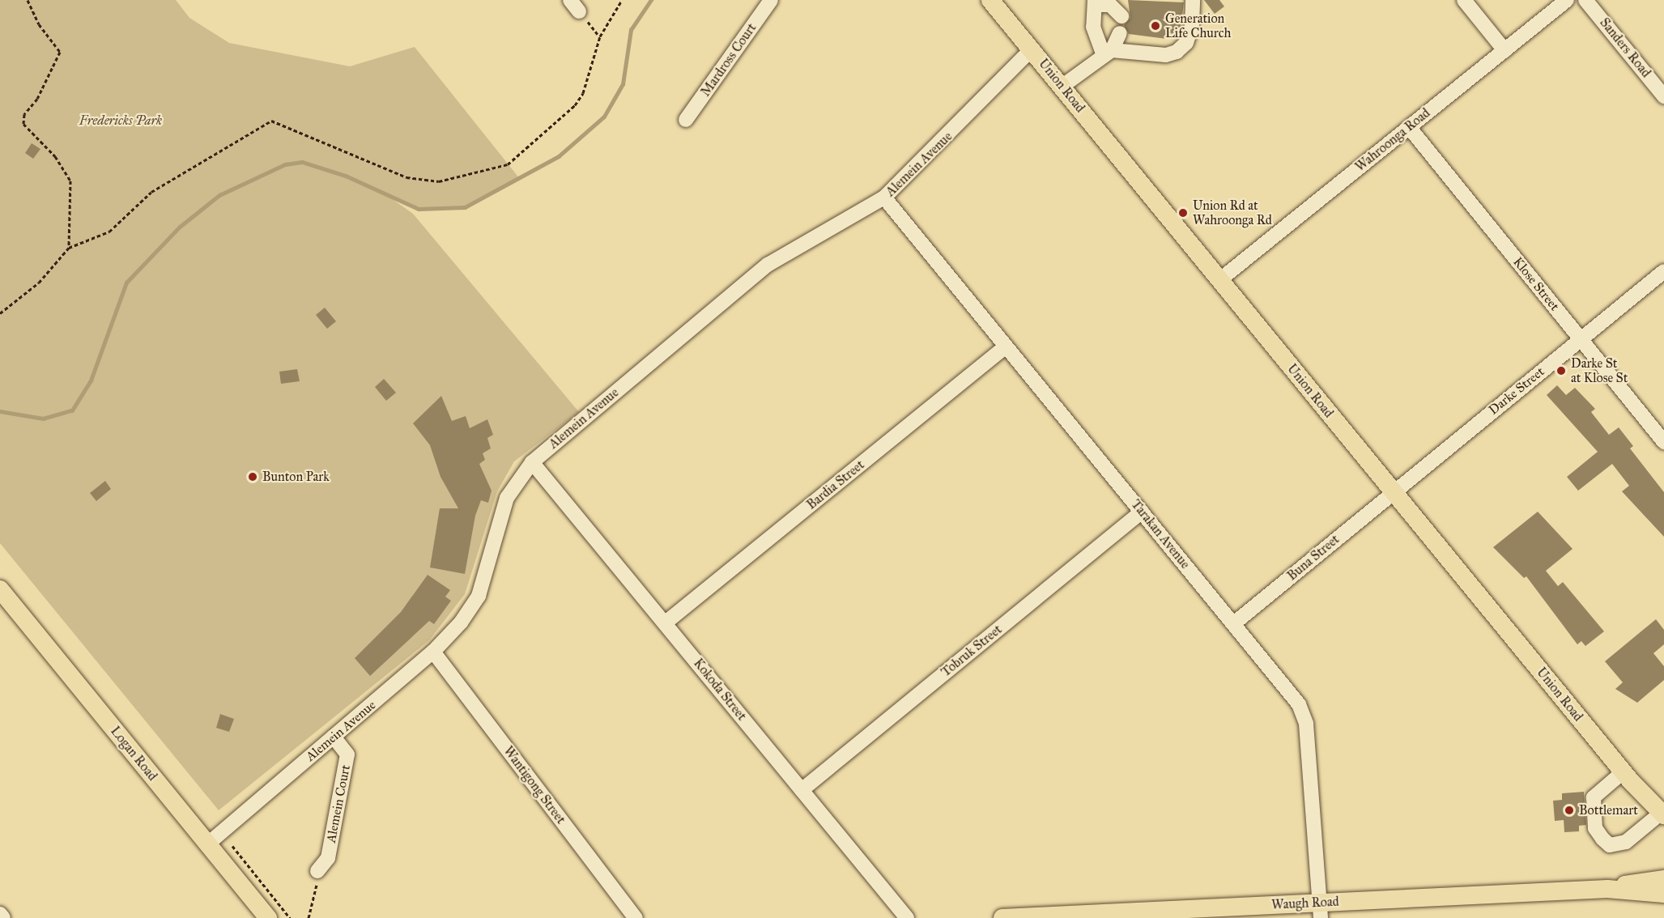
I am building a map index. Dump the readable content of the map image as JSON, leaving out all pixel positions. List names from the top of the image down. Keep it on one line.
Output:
{"streets":{"main road":["Union Road","Logan Road","Waugh Road"],"street":["Sanders Road","Mardross Court","Wahroonga Road","Alemein Avenue","Klose Street","Darke Street","Bardia Street","Tarakan Avenue","Buna Street","Tobruk Street","Kokoda Street","Wantigong Street","Alemein Court"]},"crossings":[["Union Road","Wahroonga Road"],["Union Road","Alemein Avenue"],["Union Road","Darke Street"],["Union Road","Buna Street"],["Wahroonga Road","Klose Street"],["Alemein Avenue","Tarakan Avenue"],["Alemein Avenue","Kokoda Street"],["Alemein Avenue","Logan Road"],["Alemein Avenue","Wantigong Street"],["Alemein Avenue","Alemein Court"],["Klose Street","Darke Street"],["Darke Street","Buna Street"],["Bardia Street","Tarakan Avenue"],["Bardia Street","Kokoda Street"],["Tarakan Avenue","Buna Street"],["Tarakan Avenue","Tobruk Street"],["Tarakan Avenue","Waugh Road"],["Tobruk Street","Kokoda Street"]],"parks":["Fredericks Park"],"places":["Generation Life Church","Union Rd at Wahroonga Rd","Darke St at Klose St","Bunton Park","Bottlemart"]}
